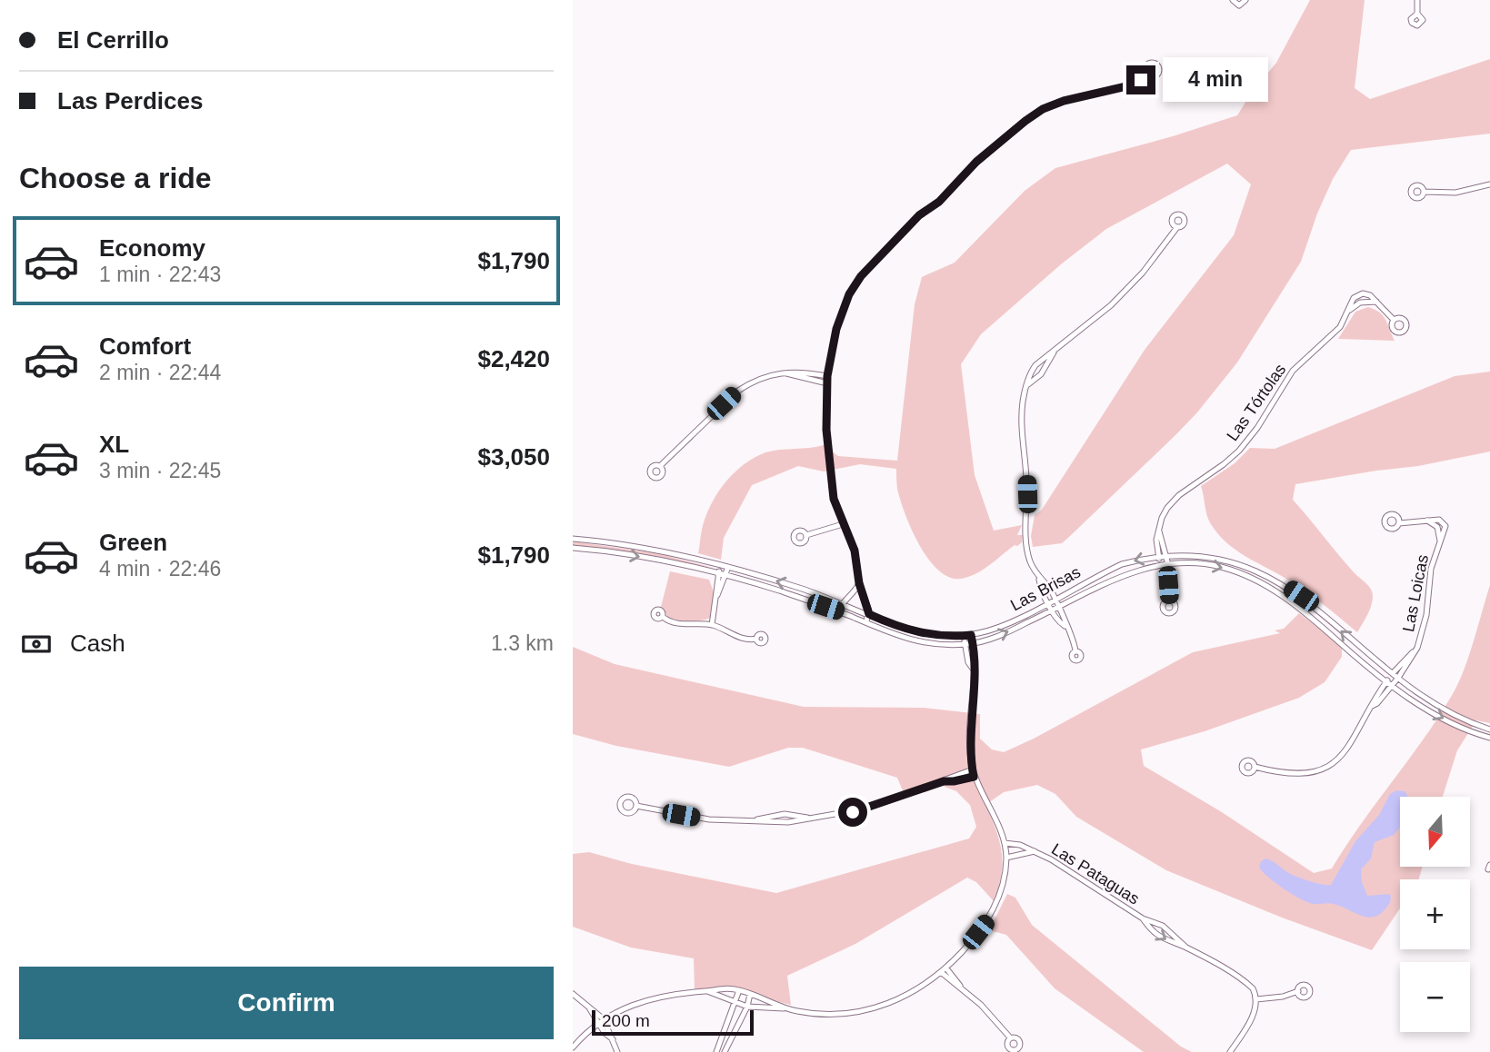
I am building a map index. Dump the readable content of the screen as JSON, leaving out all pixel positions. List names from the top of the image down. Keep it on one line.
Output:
{"streets":{"street":["Las Tórtolas","Las Brisas","Las Loicas","Las Pataguas"]},"crossings":[["Las Tórtolas","Las Brisas"],["Las Brisas","Las Loicas"]],"scale_bar":"200 m","north":"bottom","page":{"banner":["El Cerrillo","Las Perdices"],"bubble":"4 min","heading":"Choose a ride","list":[{"name":"Economy","note":"1 min · 22:43","value":"$1,790"},{"name":"Comfort","note":"2 min · 22:44","value":"$2,420"},{"name":"XL","note":"3 min · 22:45","value":"$3,050"},{"name":"Green","note":"4 min · 22:46","value":"$1,790"}],"pay":["Cash","1.3 km"],"map_buttons":["+","−"],"buttons":"Confirm","scale":"200 m"}}
